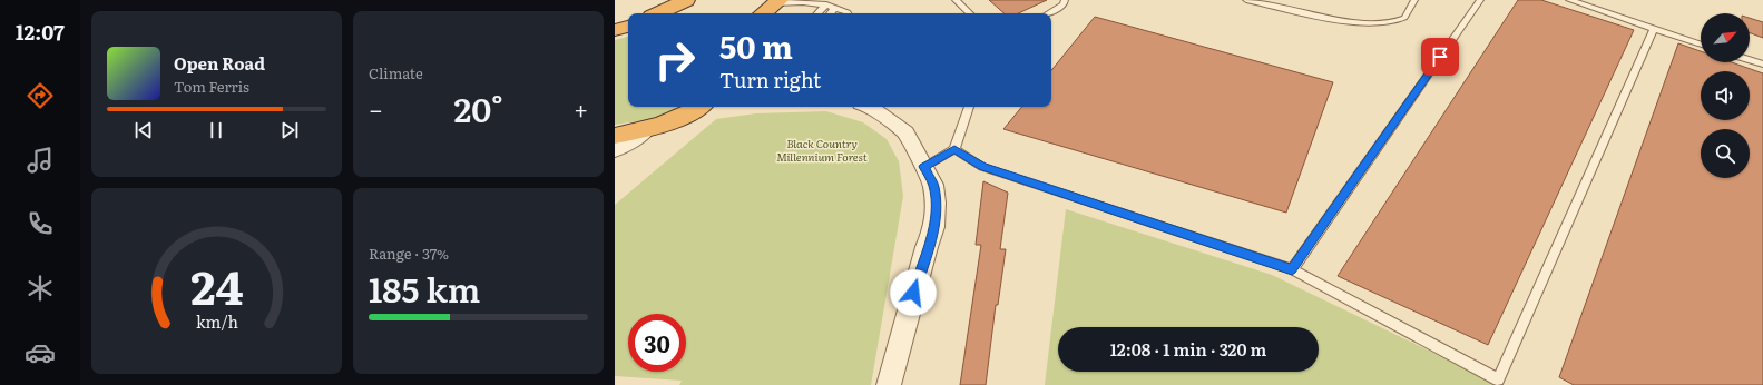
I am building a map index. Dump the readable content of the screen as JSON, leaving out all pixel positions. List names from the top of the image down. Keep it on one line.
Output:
{"parks":["Black Country Millennium Forest"],"north":"top right","page":{"tabs":"12:07","tile":["Climate",["Range · 37%","185 km"]],"turn":["50 m","Turn right"],"song":["Open Road","Tom Ferris"],"heat":["−","20°","+"],"limit":"30","trip":"12:08 · 1 min · 320 m","gauge":["24","km/h"]}}
